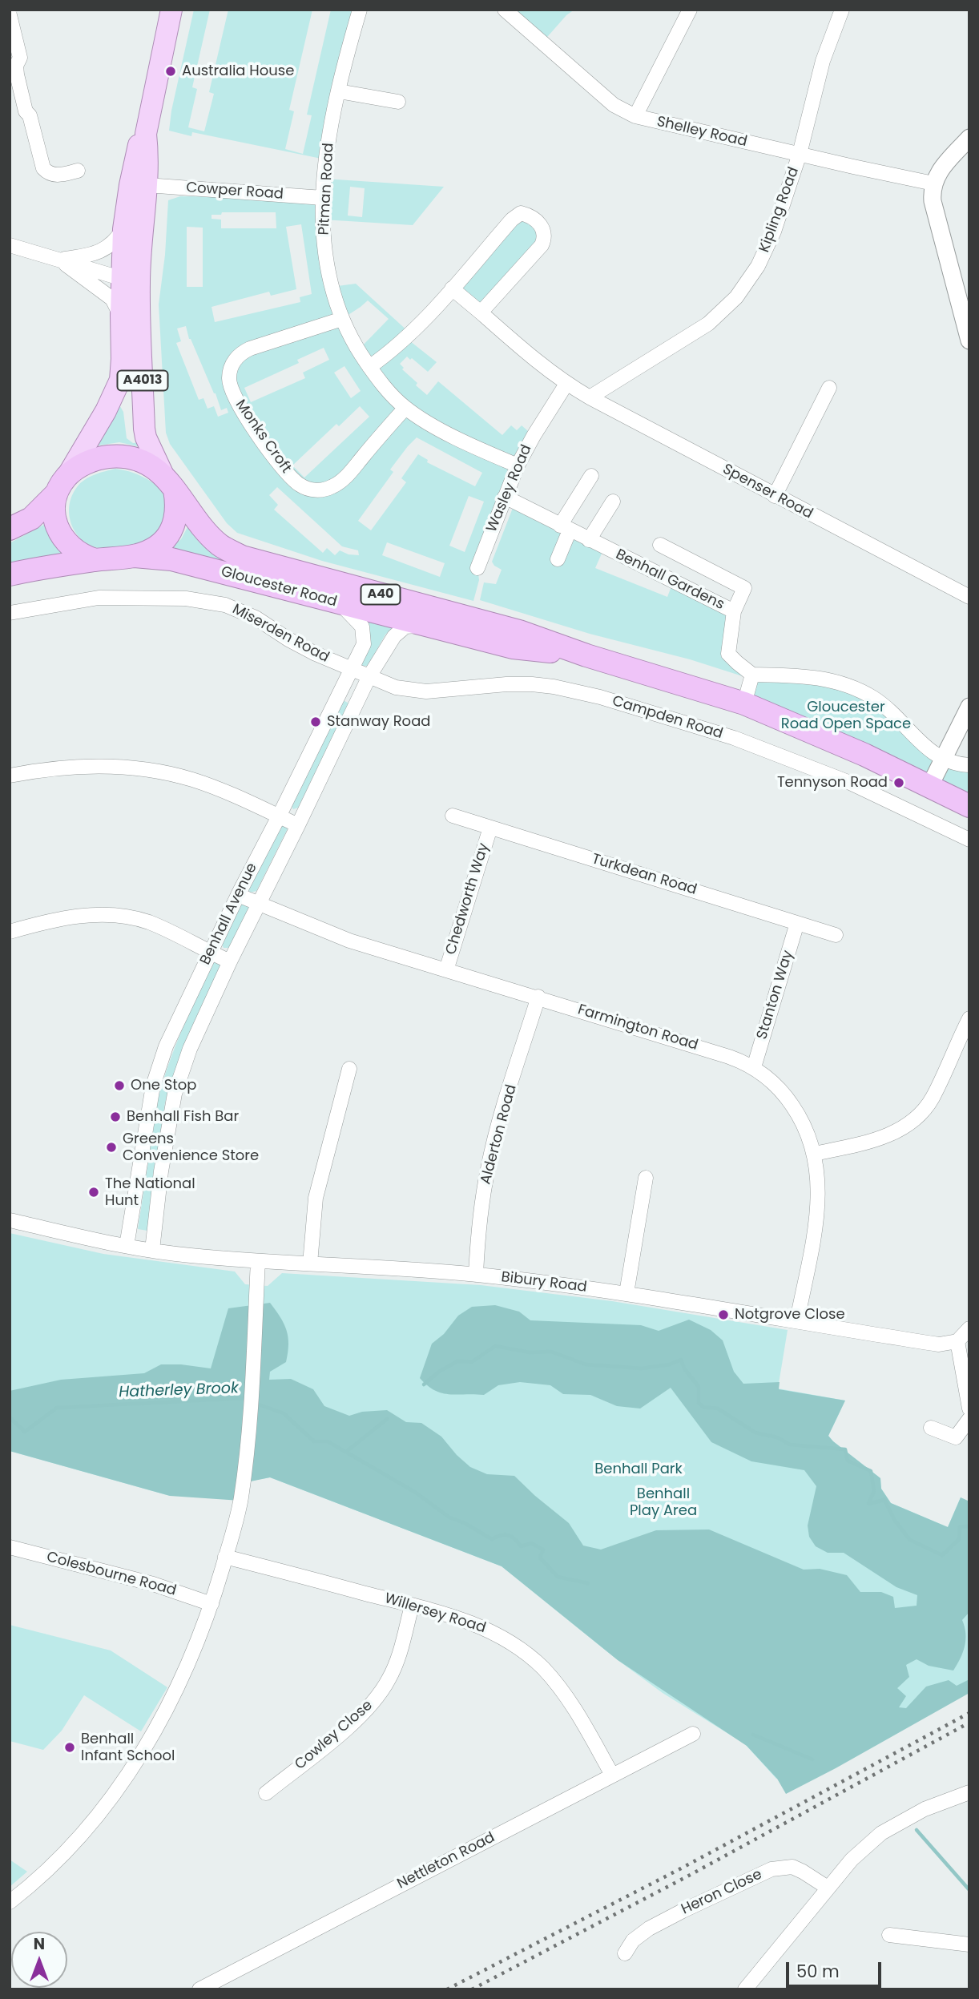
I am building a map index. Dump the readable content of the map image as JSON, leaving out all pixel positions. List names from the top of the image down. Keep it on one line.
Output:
{"streets":{"highway":["Gloucester Road","A40"],"main road":["A4013"],"street":["Shelley Road","Pitman Road","Cowper Road","Kipling Road","Monks Croft","Wasley Road","Spenser Road","Benhall Gardens","Miserden Road","Campden Road","Turkdean Road","Chedworth Way","Benhall Avenue","Stanton Way","Farmington Road","Alderton Road","Bibury Road","Colesbourne Road","Willersey Road","Cowley Close","Nettleton Road","Heron Close"]},"crossings":[["Shelley Road","Kipling Road"],["Pitman Road","Cowper Road"],["Pitman Road","Monks Croft"],["Pitman Road","Wasley Road"],["Cowper Road","A4013"],["Kipling Road","Spenser Road"],["A4013","Gloucester Road"],["Wasley Road","Spenser Road"],["Wasley Road","Benhall Gardens"],["Gloucester Road","Benhall Avenue"],["Miserden Road","Campden Road"],["Miserden Road","Benhall Avenue"],["Campden Road","Benhall Avenue"],["Turkdean Road","Chedworth Way"],["Turkdean Road","Stanton Way"],["Chedworth Way","Farmington Road"],["Benhall Avenue","Farmington Road"],["Benhall Avenue","Bibury Road"],["Stanton Way","Farmington Road"],["Farmington Road","Alderton Road"],["Farmington Road","Bibury Road"],["Alderton Road","Bibury Road"],["Willersey Road","Cowley Close"],["Willersey Road","Nettleton Road"]],"water":["Hatherley Brook"],"parks":["Gloucester Road Open Space","Benhall Park","Benhall Play Area"],"places":["Australia House","Stanway Road","Tennyson Road","One Stop","Benhall Fish Bar","Greens Convenience Store","The National Hunt","Notgrove Close","Benhall Infant School"],"scale_bar":"50 m","north":"top"}
